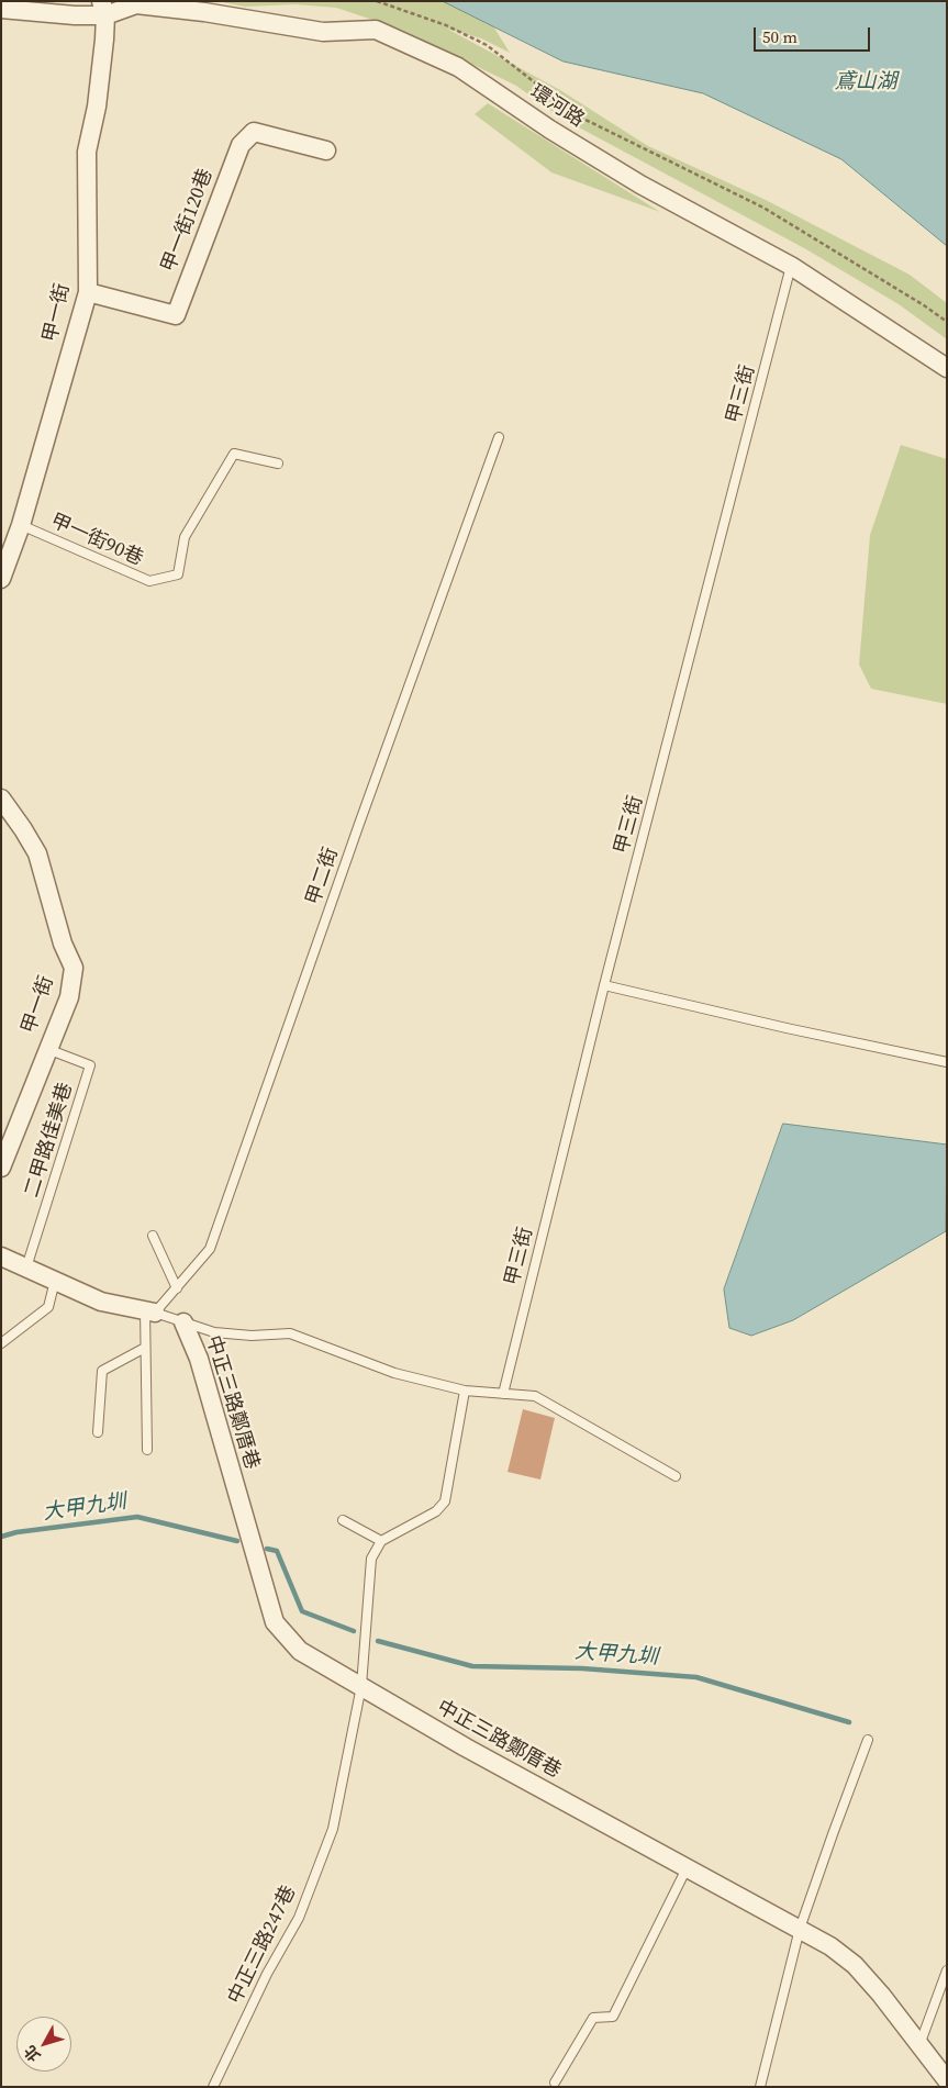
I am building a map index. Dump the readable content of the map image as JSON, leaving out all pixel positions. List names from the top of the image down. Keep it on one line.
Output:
{"streets":{"street":["環河路","甲一街120巷","甲一街","中正三路鄭厝巷"],"lane":["甲三街","甲一街90巷","甲二街","二甲路佳美巷","中正三路247巷"]},"crossings":[["環河路","甲一街"],["環河路","甲三街"],["甲一街120巷","甲一街"],["甲一街","甲一街90巷"],["甲一街","二甲路佳美巷"],["中正三路鄭厝巷","中正三路247巷"]],"water":["鳶山湖","大甲九圳"],"scale_bar":"50 m","north":"bottom left"}
